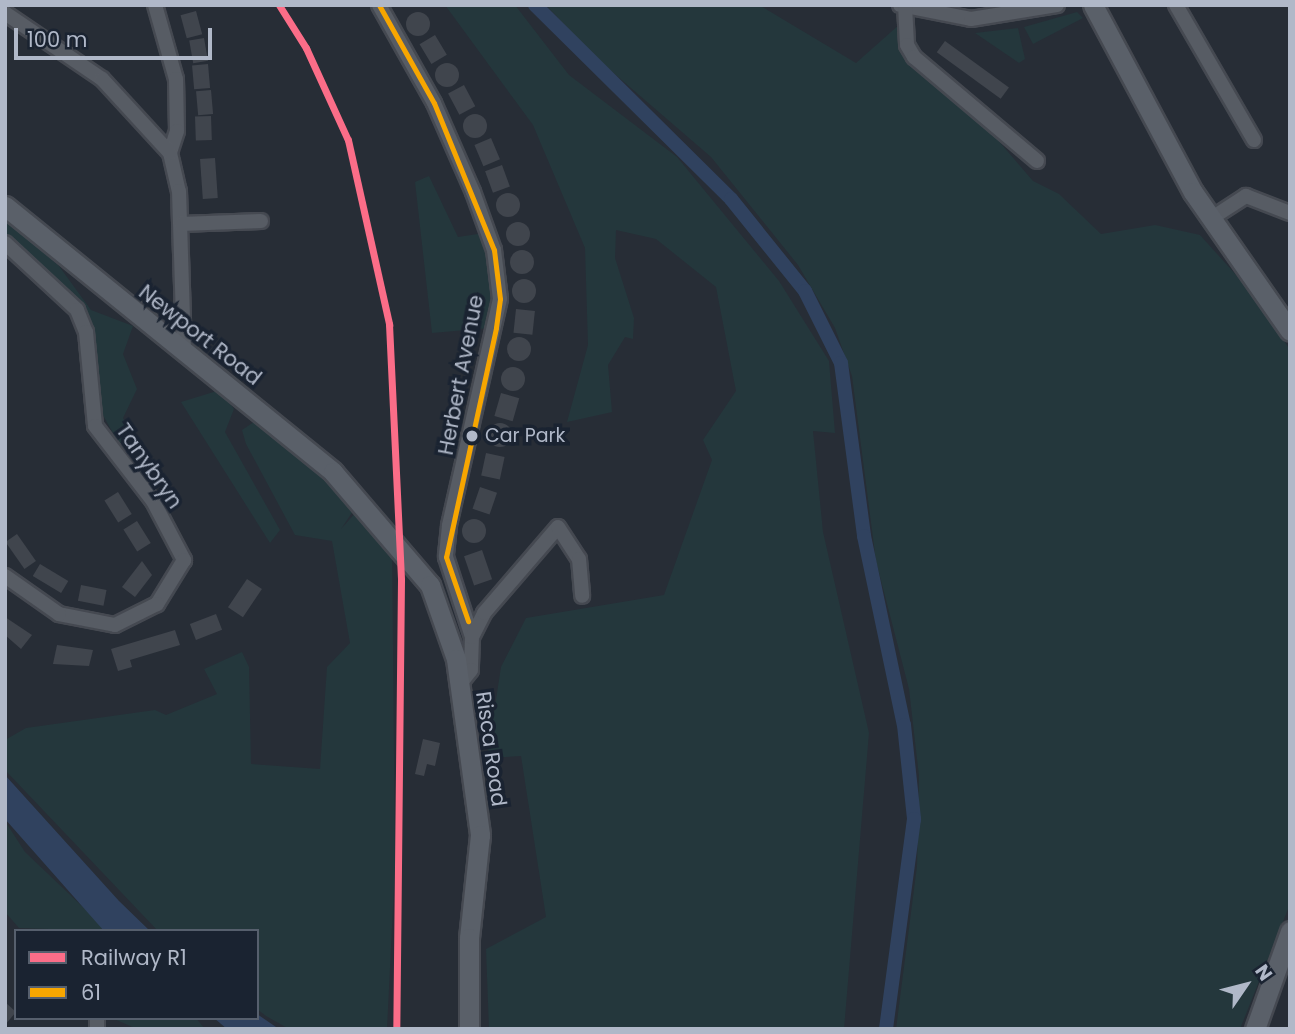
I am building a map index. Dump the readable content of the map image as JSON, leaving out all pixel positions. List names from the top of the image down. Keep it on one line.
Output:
{"streets":{"main road":["Newport Road","Risca Road"],"street":["Herbert Avenue","Tanybryn"]},"crossings":[["Newport Road","Risca Road"],["Herbert Avenue","Risca Road"]],"places":["Car Park"],"lines":["rail line R1","transit line 61"],"legend":["Railway R1","61"],"scale_bar":"100 m","north":"top right"}
